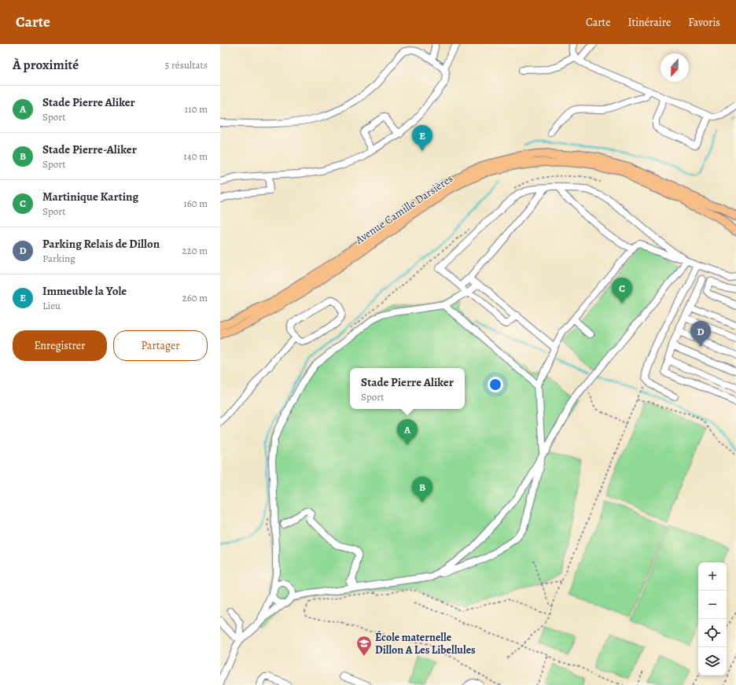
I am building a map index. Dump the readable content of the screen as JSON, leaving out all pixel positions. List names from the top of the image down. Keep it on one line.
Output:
{"streets":{"main road":["Avenue Camille Darsières"]},"places":{"school or university":["École maternelle Dillon A Les Libellules"]},"north":"bottom","page":{"header":"Carte","nav":["Carte","Itinéraire","Favoris"],"heading":["À proximité","5 résultats"],"list":[{"mark":"A","name":"Stade Pierre Aliker","note":"Sport","value":"110 m"},{"mark":"B","name":"Stade Pierre-Aliker","note":"Sport","value":"140 m"},{"mark":"C","name":"Martinique Karting","note":"Sport","value":"160 m"},{"mark":"D","name":"Parking Relais de Dillon","note":"Parking","value":"220 m"},{"mark":"E","name":"Immeuble la Yole","note":"Lieu","value":"260 m"}],"pins":["E","C","D","A","B"],"buttons":["Enregistrer","Partager"],"popup":["Stade Pierre Aliker","Sport"],"map_buttons":["+","−"]}}
